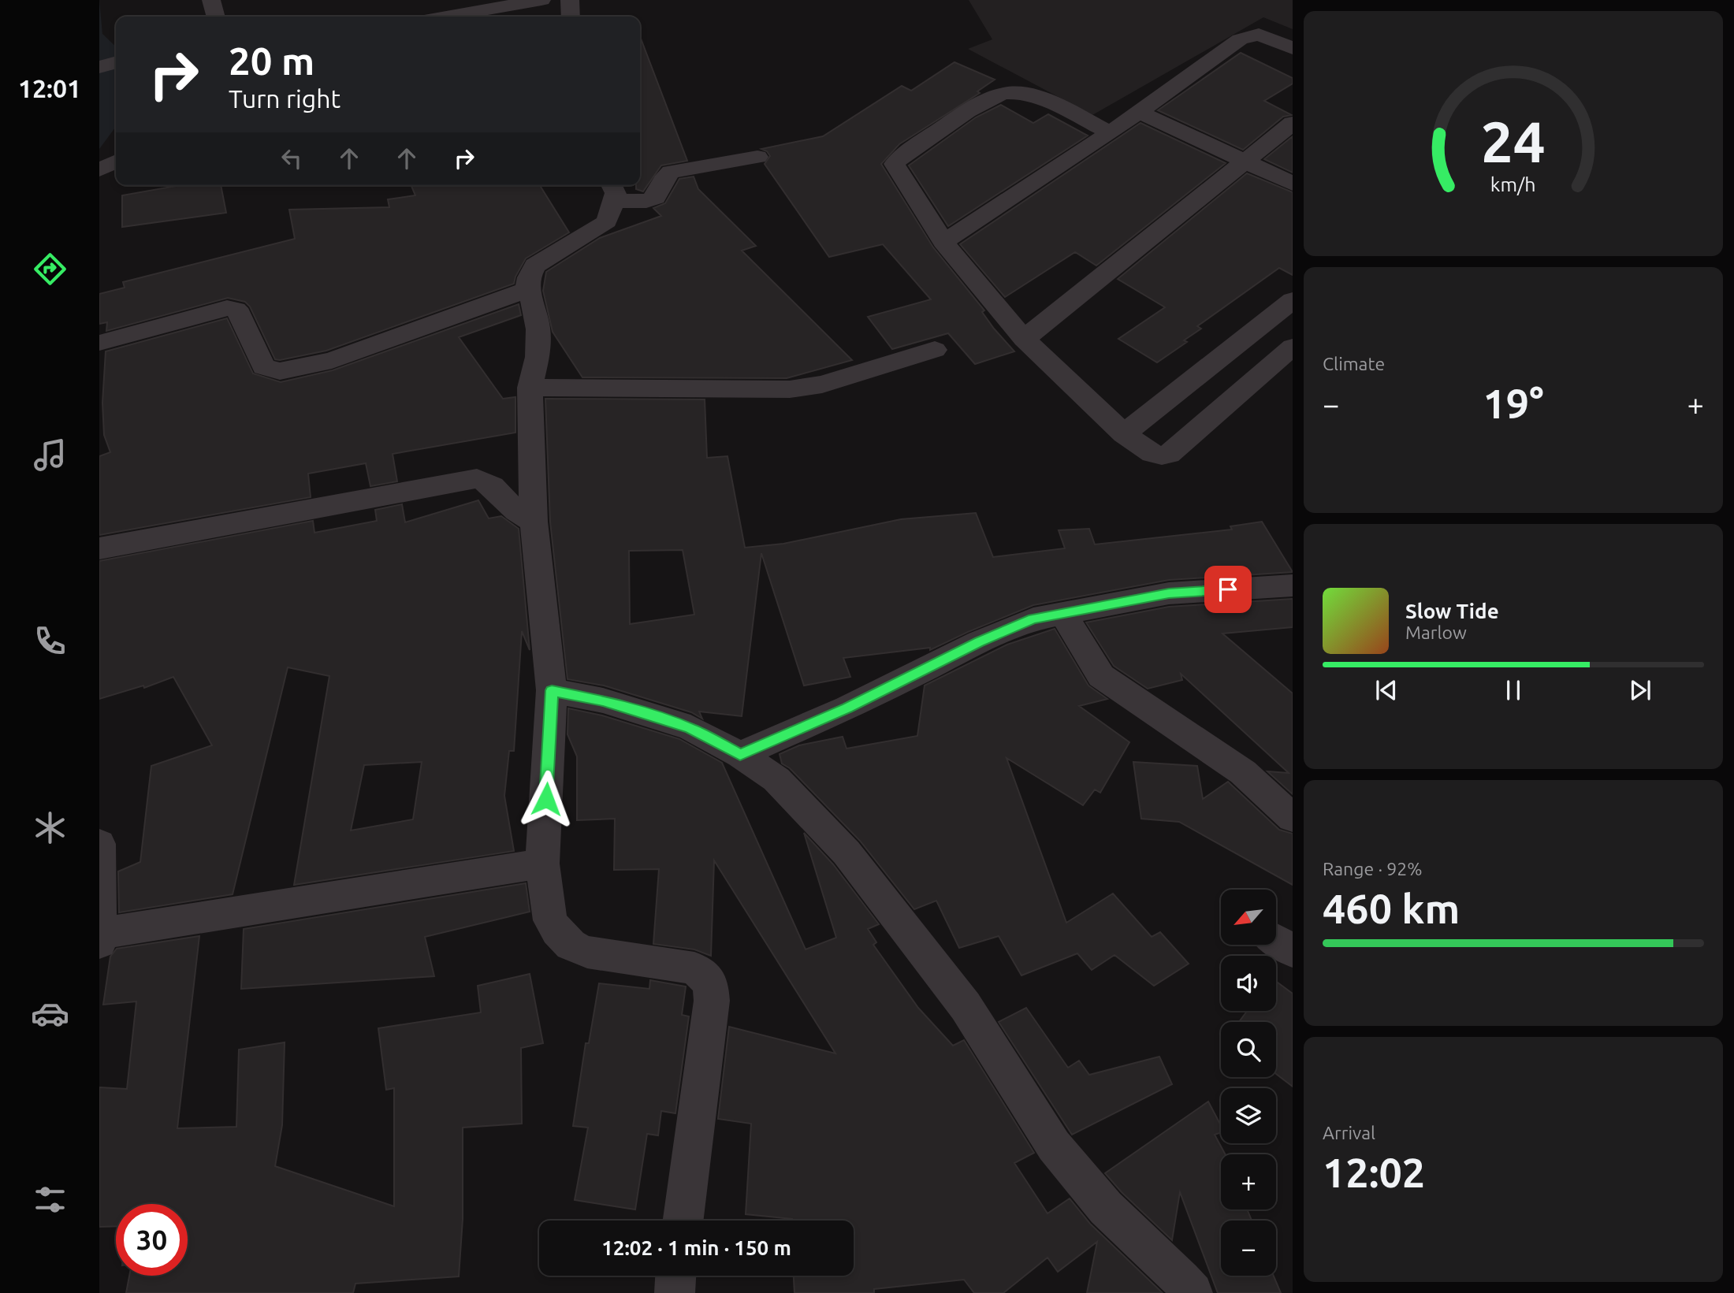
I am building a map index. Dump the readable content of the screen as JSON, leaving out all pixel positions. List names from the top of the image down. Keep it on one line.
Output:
{"north":"bottom left","page":{"tabs":"12:01","turn":["20 m","Turn right"],"tile":["Climate",["Range · 92%","460 km"],["Arrival","12:02"]],"heat":["−","19°","+"],"song":["Slow Tide","Marlow"],"map_buttons":["+","−"],"limit":"30","trip":"12:02 · 1 min · 150 m","gauge":["24","km/h"]}}
